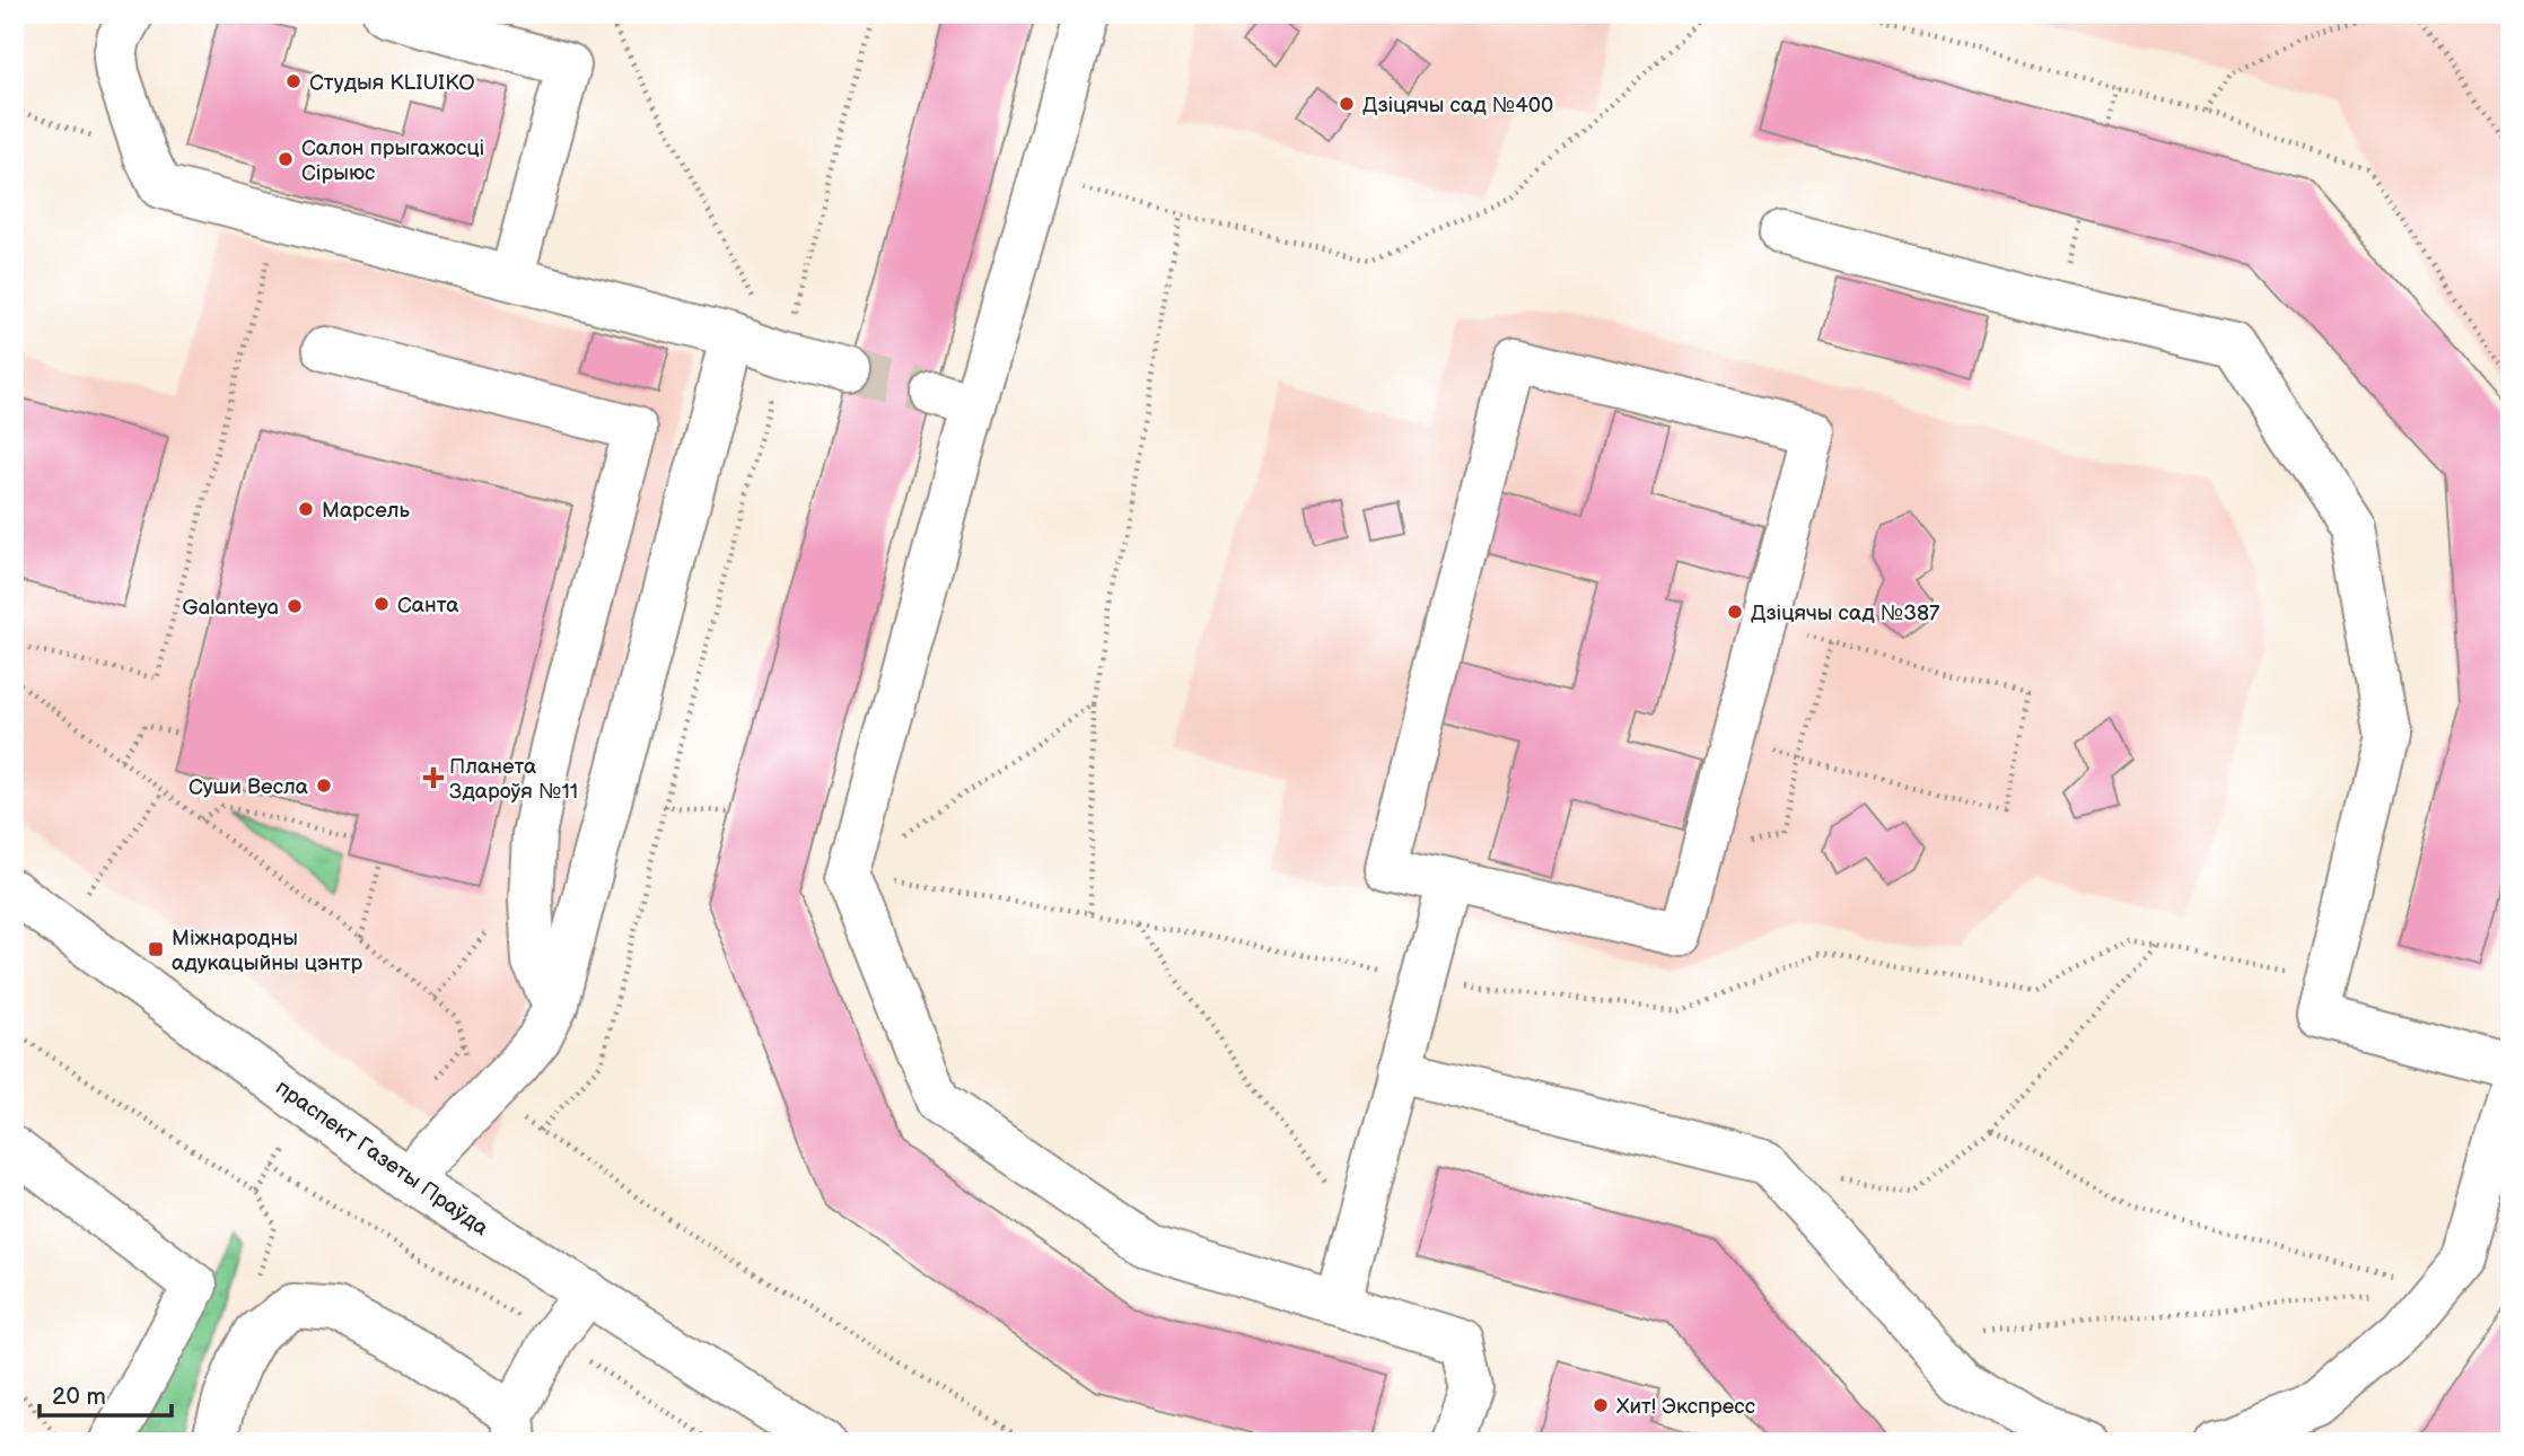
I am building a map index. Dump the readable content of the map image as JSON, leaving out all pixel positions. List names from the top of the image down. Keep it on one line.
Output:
{"streets":{"street":["праспект Газеты Праўда"]},"places":{"other":["Студыя KLIUIKO","Дзіцячы сад №400","Салон прыгажосці Сірыюс","Марсель","Санта","Galanteya","Дзіцячы сад №387","Суши Весла","Хит! Экспресс"],"health":["Планета Здароўя №11"],"transit":["Міжнародны адукацыйны цэнтр"]},"scale_bar":"20 m"}
